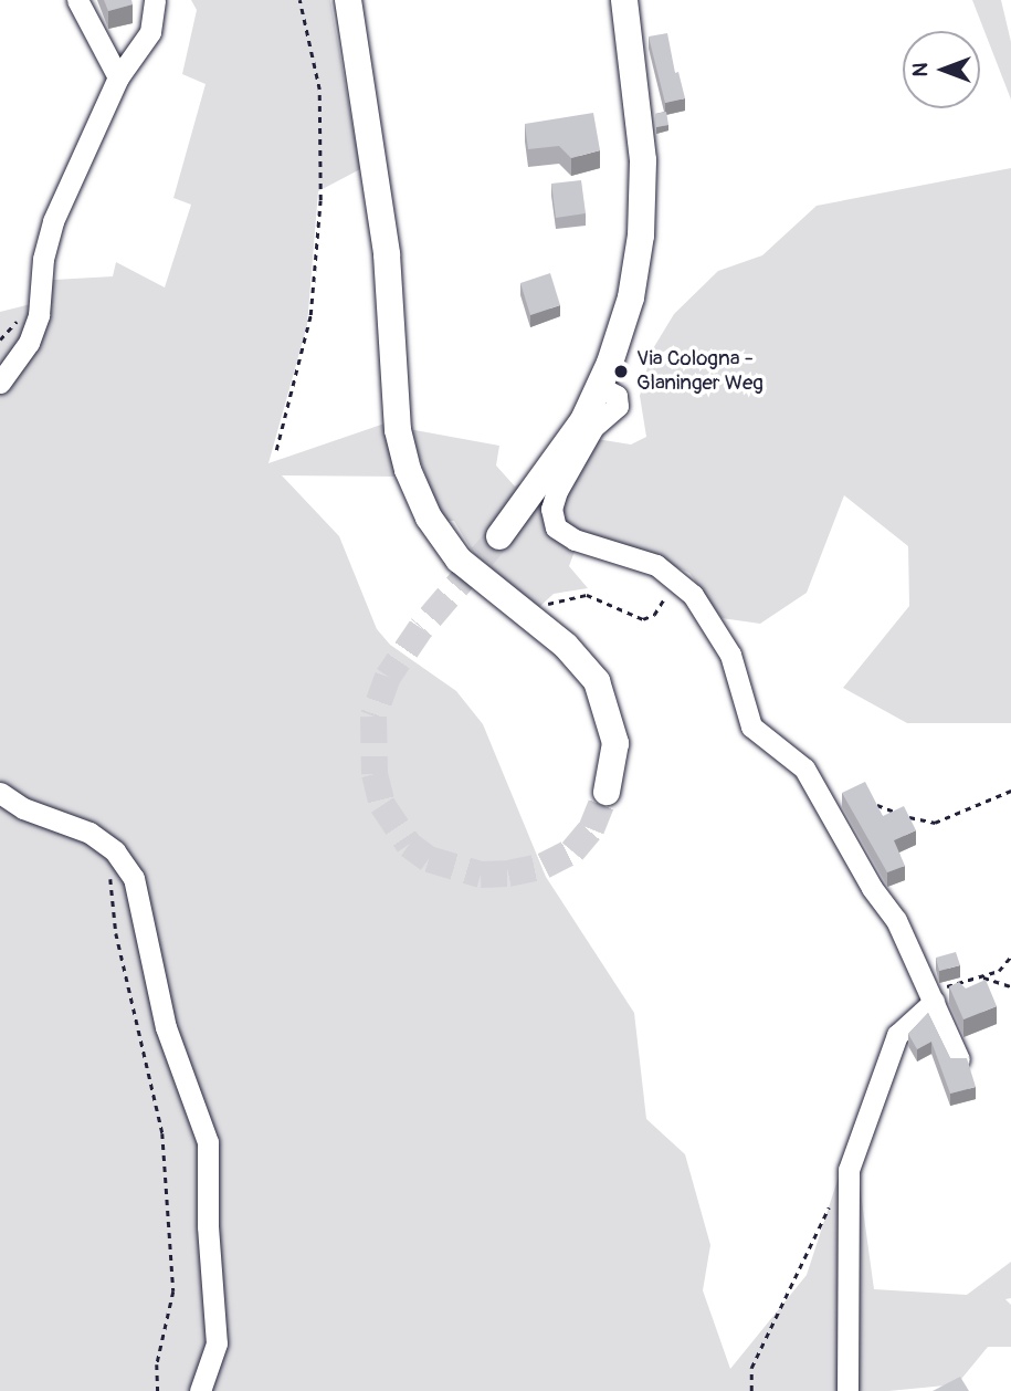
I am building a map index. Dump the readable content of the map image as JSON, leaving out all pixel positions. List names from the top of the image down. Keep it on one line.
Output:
{"places":["Via Cologna - Glaninger Weg"],"north":"left"}
